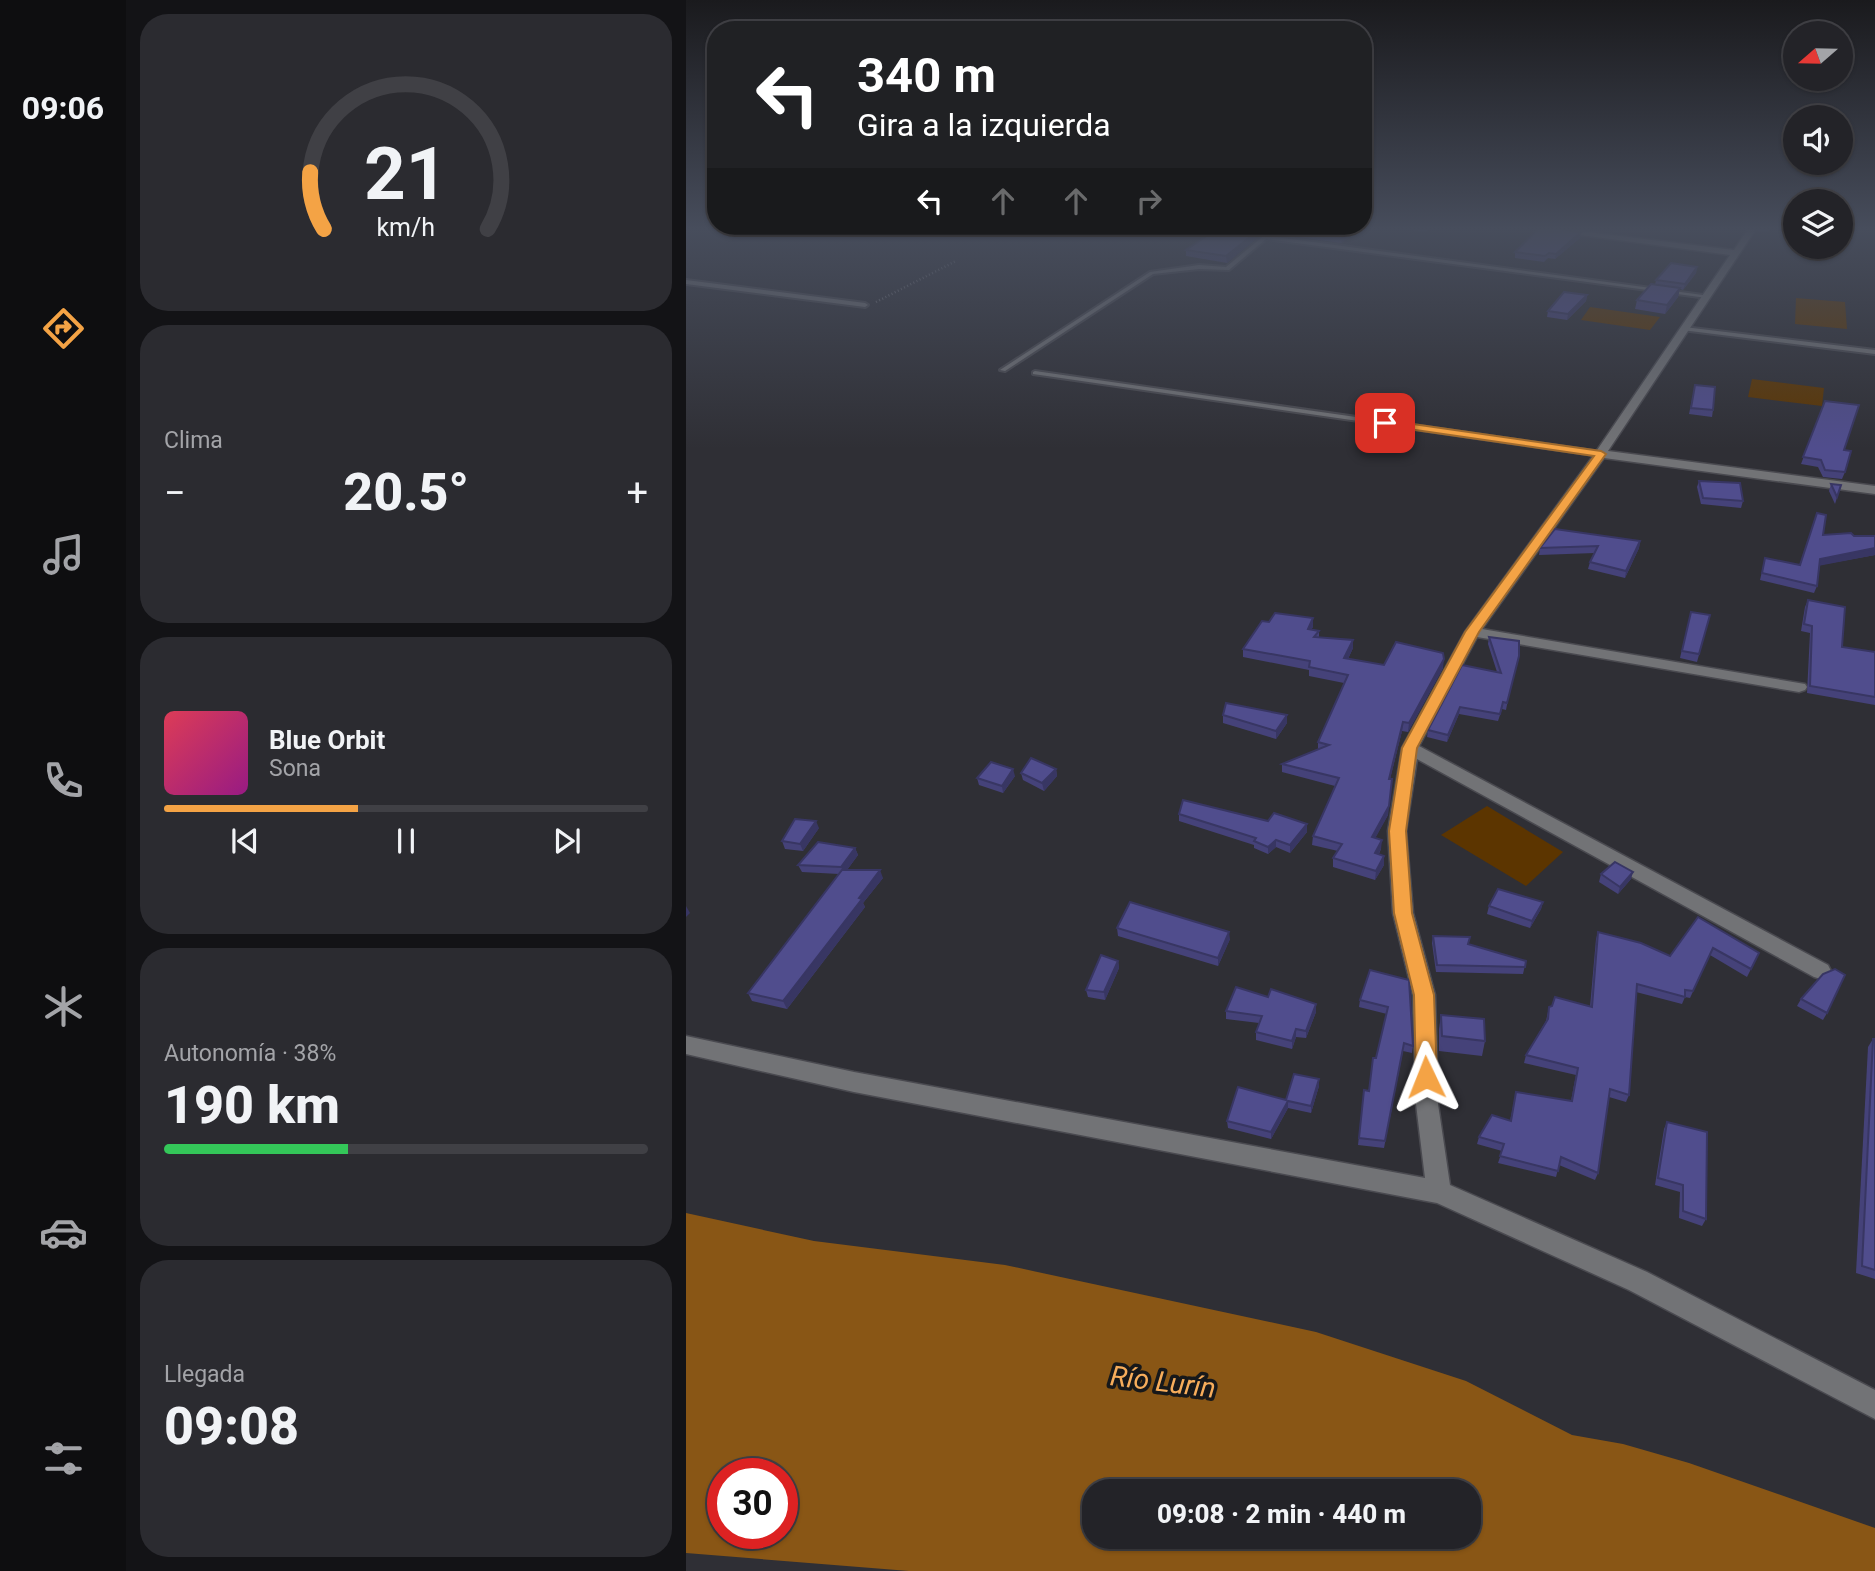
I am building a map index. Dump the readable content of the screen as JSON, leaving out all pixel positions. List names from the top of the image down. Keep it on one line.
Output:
{"water":["Río Lurín"],"north":"left","page":{"tabs":"09:06","turn":["340 m","Gira a la izquierda"],"tile":["Clima",["Autonomía · 38%","190 km"],["Llegada","09:08"]],"heat":["−","20.5°","+"],"song":["Blue Orbit","Sona"],"limit":"30","trip":"09:08 · 2 min · 440 m","gauge":["21","km/h"]}}
